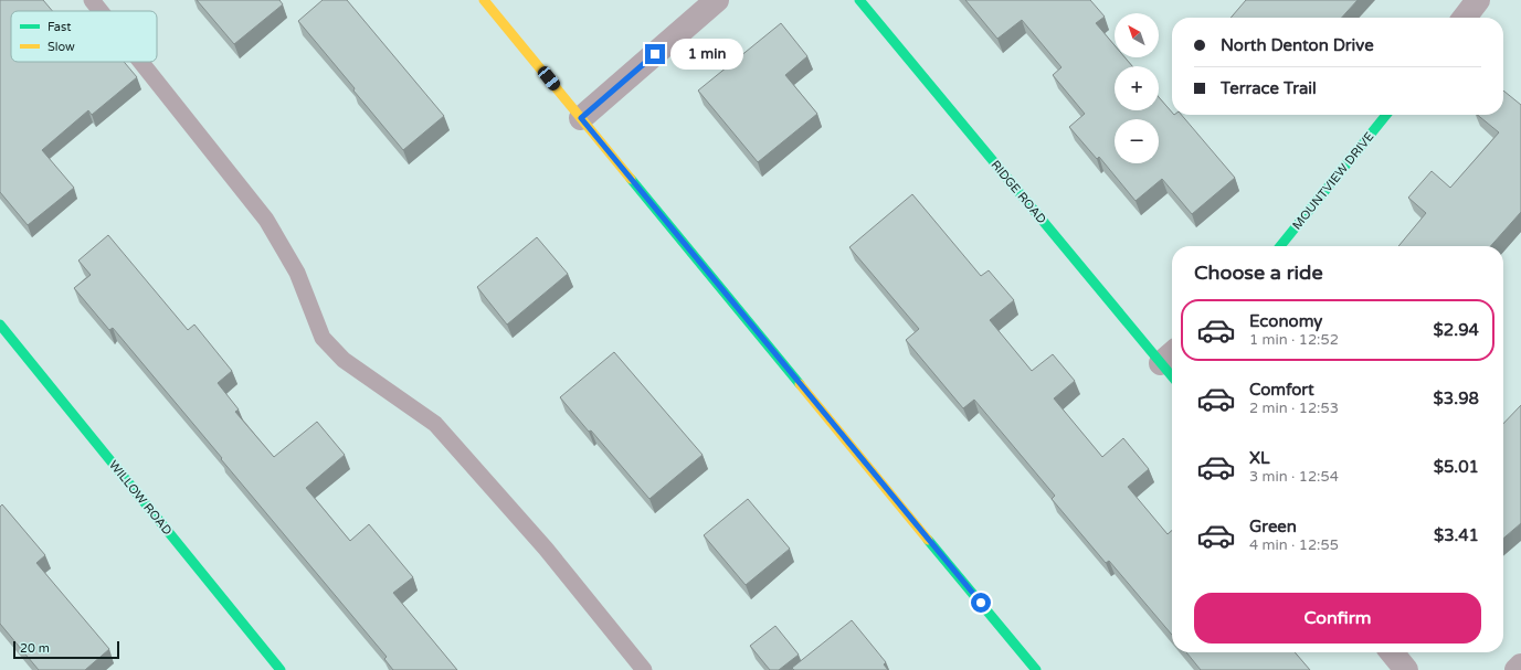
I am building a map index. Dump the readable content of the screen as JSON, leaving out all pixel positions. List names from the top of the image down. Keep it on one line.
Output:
{"streets":{"street":["MOUNTVIEW DRIVE","RIDGE ROAD","WILLOW ROAD"]},"legend":["Fast","Slow"],"scale_bar":"20 m","north":"top left","page":{"map_buttons":["+","−"],"banner":["North Denton Drive","Terrace Trail"],"bubble":"1 min","heading":"Choose a ride","list":[{"name":"Economy","note":"1 min · 12:52","value":"$2.94"},{"name":"Comfort","note":"2 min · 12:53","value":"$3.98"},{"name":"XL","note":"3 min · 12:54","value":"$5.01"},{"name":"Green","note":"4 min · 12:55","value":"$3.41"}],"buttons":"Confirm","scale":"20 m"}}
